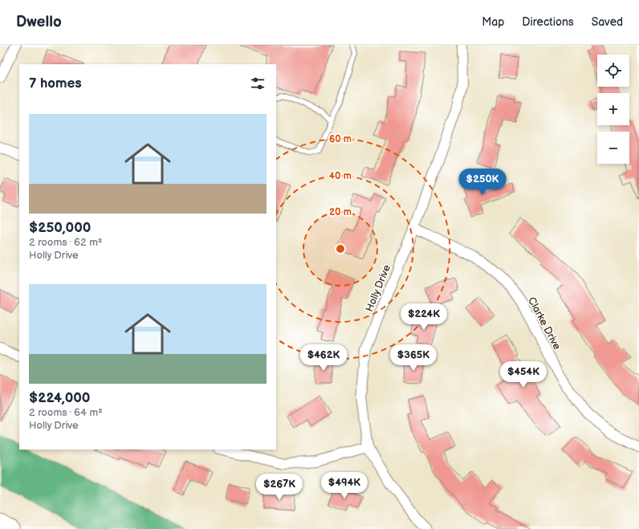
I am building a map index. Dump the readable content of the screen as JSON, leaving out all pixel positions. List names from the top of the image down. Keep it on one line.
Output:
{"streets":{"street":["Holly Drive","Clarke Drive"]},"crossings":[["Holly Drive","Clarke Drive"]],"page":{"header":"Dwello","nav":["Map","Directions","Saved"],"map_buttons":["+","−"],"heading":"7 homes","list":[{"name":"$250,000","note":"2 rooms · 62 m² · Holly Drive"},{"name":"$224,000","note":"2 rooms · 64 m² · Holly Drive"}],"price":["$250K","$224K","$462K","$365K","$454K","$494K","$267K"]},"rings":["60 m","40 m","20 m"]}
